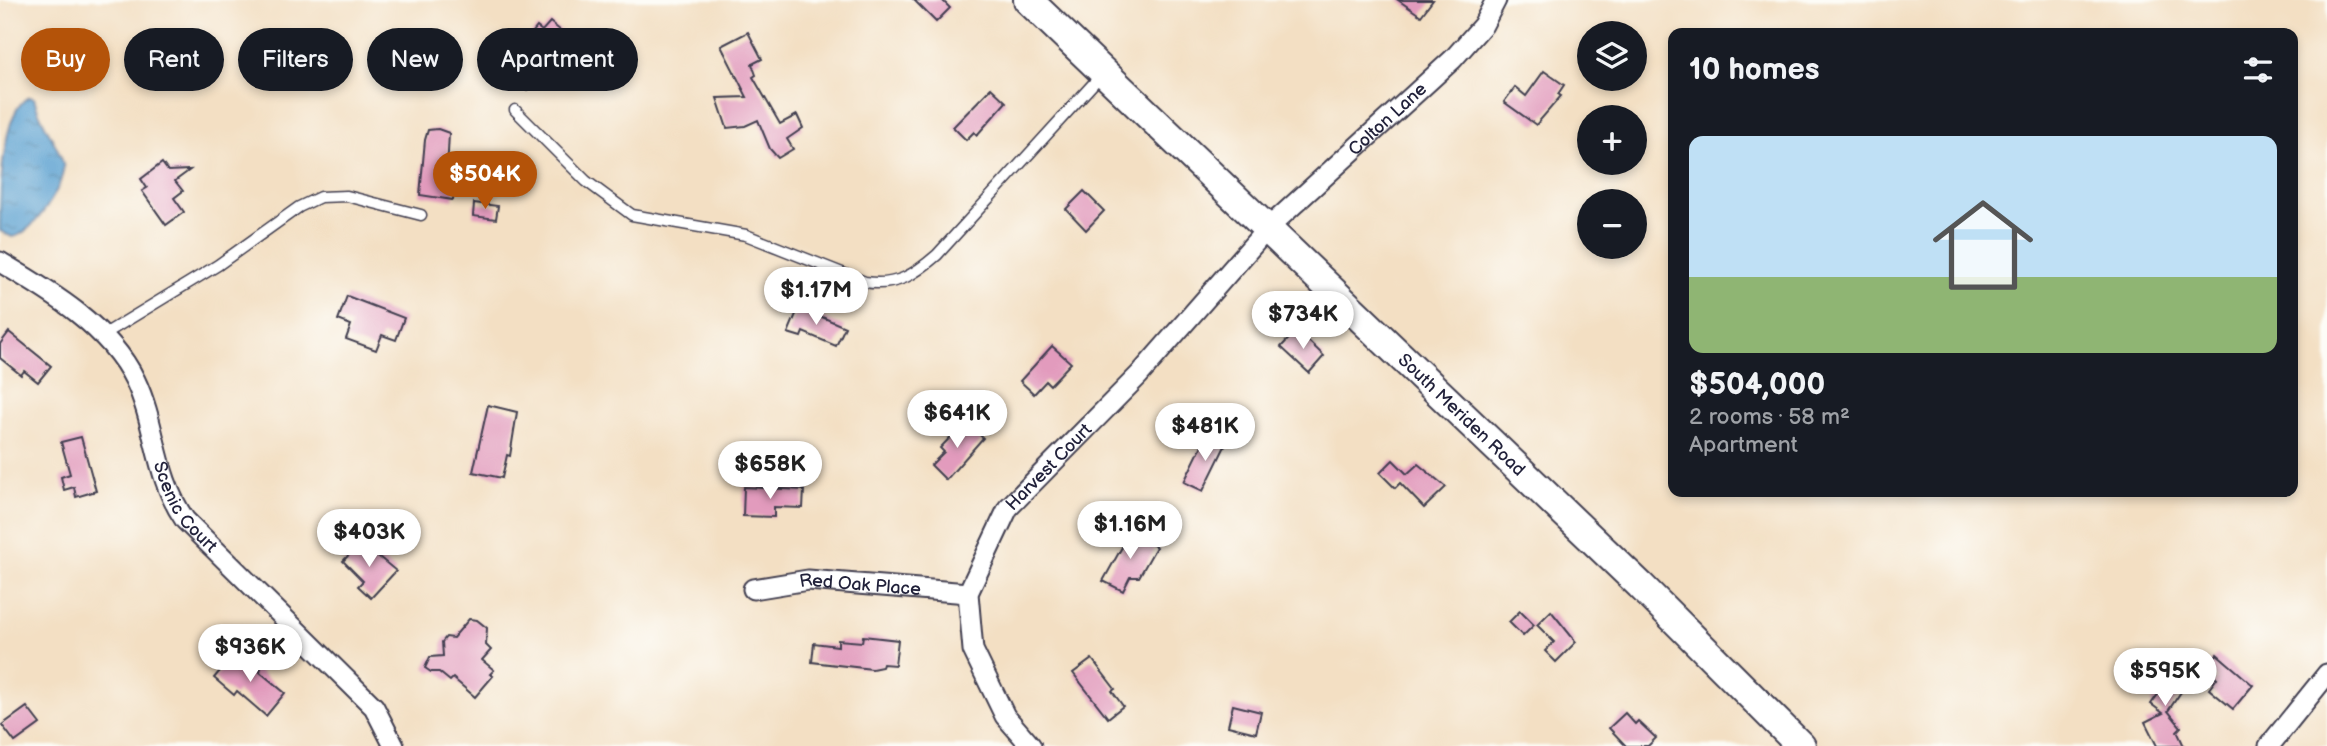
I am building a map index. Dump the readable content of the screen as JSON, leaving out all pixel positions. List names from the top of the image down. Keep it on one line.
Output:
{"streets":{"main road":["South Meriden Road"],"street":["Colton Lane","Harvest Court","Scenic Court","Red Oak Place"]},"crossings":[["Colton Lane","South Meriden Road"],["Colton Lane","Harvest Court"],["South Meriden Road","Harvest Court"],["Harvest Court","Red Oak Place"]],"page":{"map_buttons":["+","−"],"chip":["Buy","Rent","Filters","New","Apartment"],"heading":"10 homes","list":[{"name":"$504,000","note":"2 rooms · 58 m² · Apartment"}],"price":["$504K","$1.17M","$734K","$641K","$481K","$658K","$1.16M","$403K","$936K","$595K"]}}
